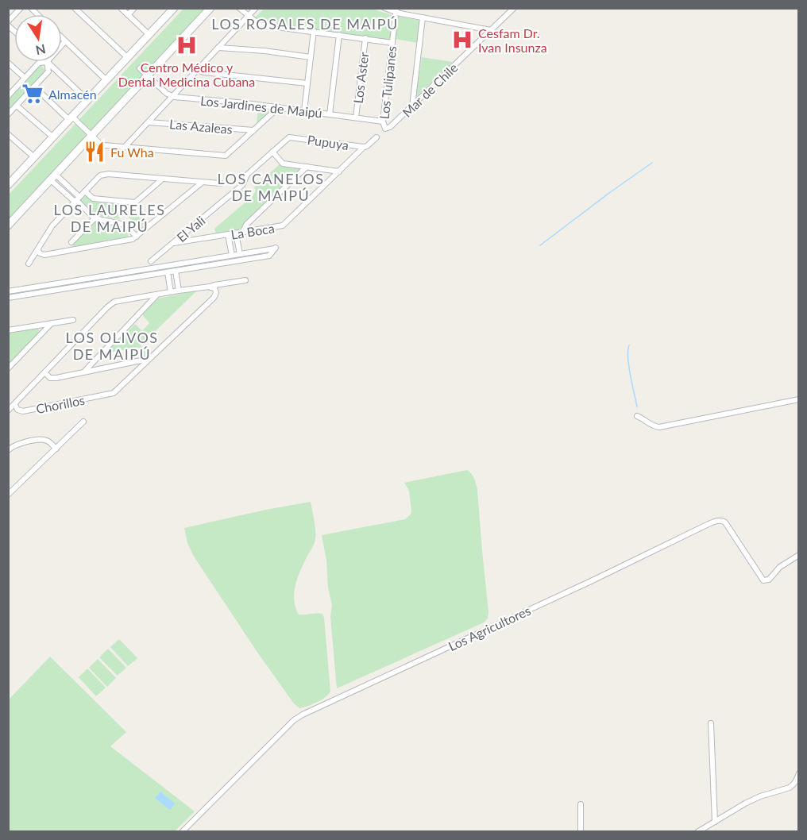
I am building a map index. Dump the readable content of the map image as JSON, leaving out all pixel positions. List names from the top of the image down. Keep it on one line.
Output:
{"streets":{"street":["Los Aster","Los Tulipanes","Mar de Chile","Los Jardines de Maipú","Las Azaleas","Pupuya","El Yali","La Boca","Chorillos","Los Agricultores"]},"crossings":[["Los Aster","Los Jardines de Maipú"],["Los Tulipanes","Mar de Chile"],["Los Tulipanes","Los Jardines de Maipú"],["Pupuya","El Yali"],["Pupuya","La Boca"],["El Yali","La Boca"]],"districts":["LOS ROSALES DE MAIPÚ","LOS CANELOS DE MAIPÚ","LOS LAURELES DE MAIPÚ","LOS OLIVOS DE MAIPÚ"],"places":{"hospital":["Cesfam Dr. Ivan Insunza","Centro Médico y Dental Medicina Cubana"],"supermarket":["Almacén"],"restaurant":["Fu Wha"]},"north":"bottom"}
